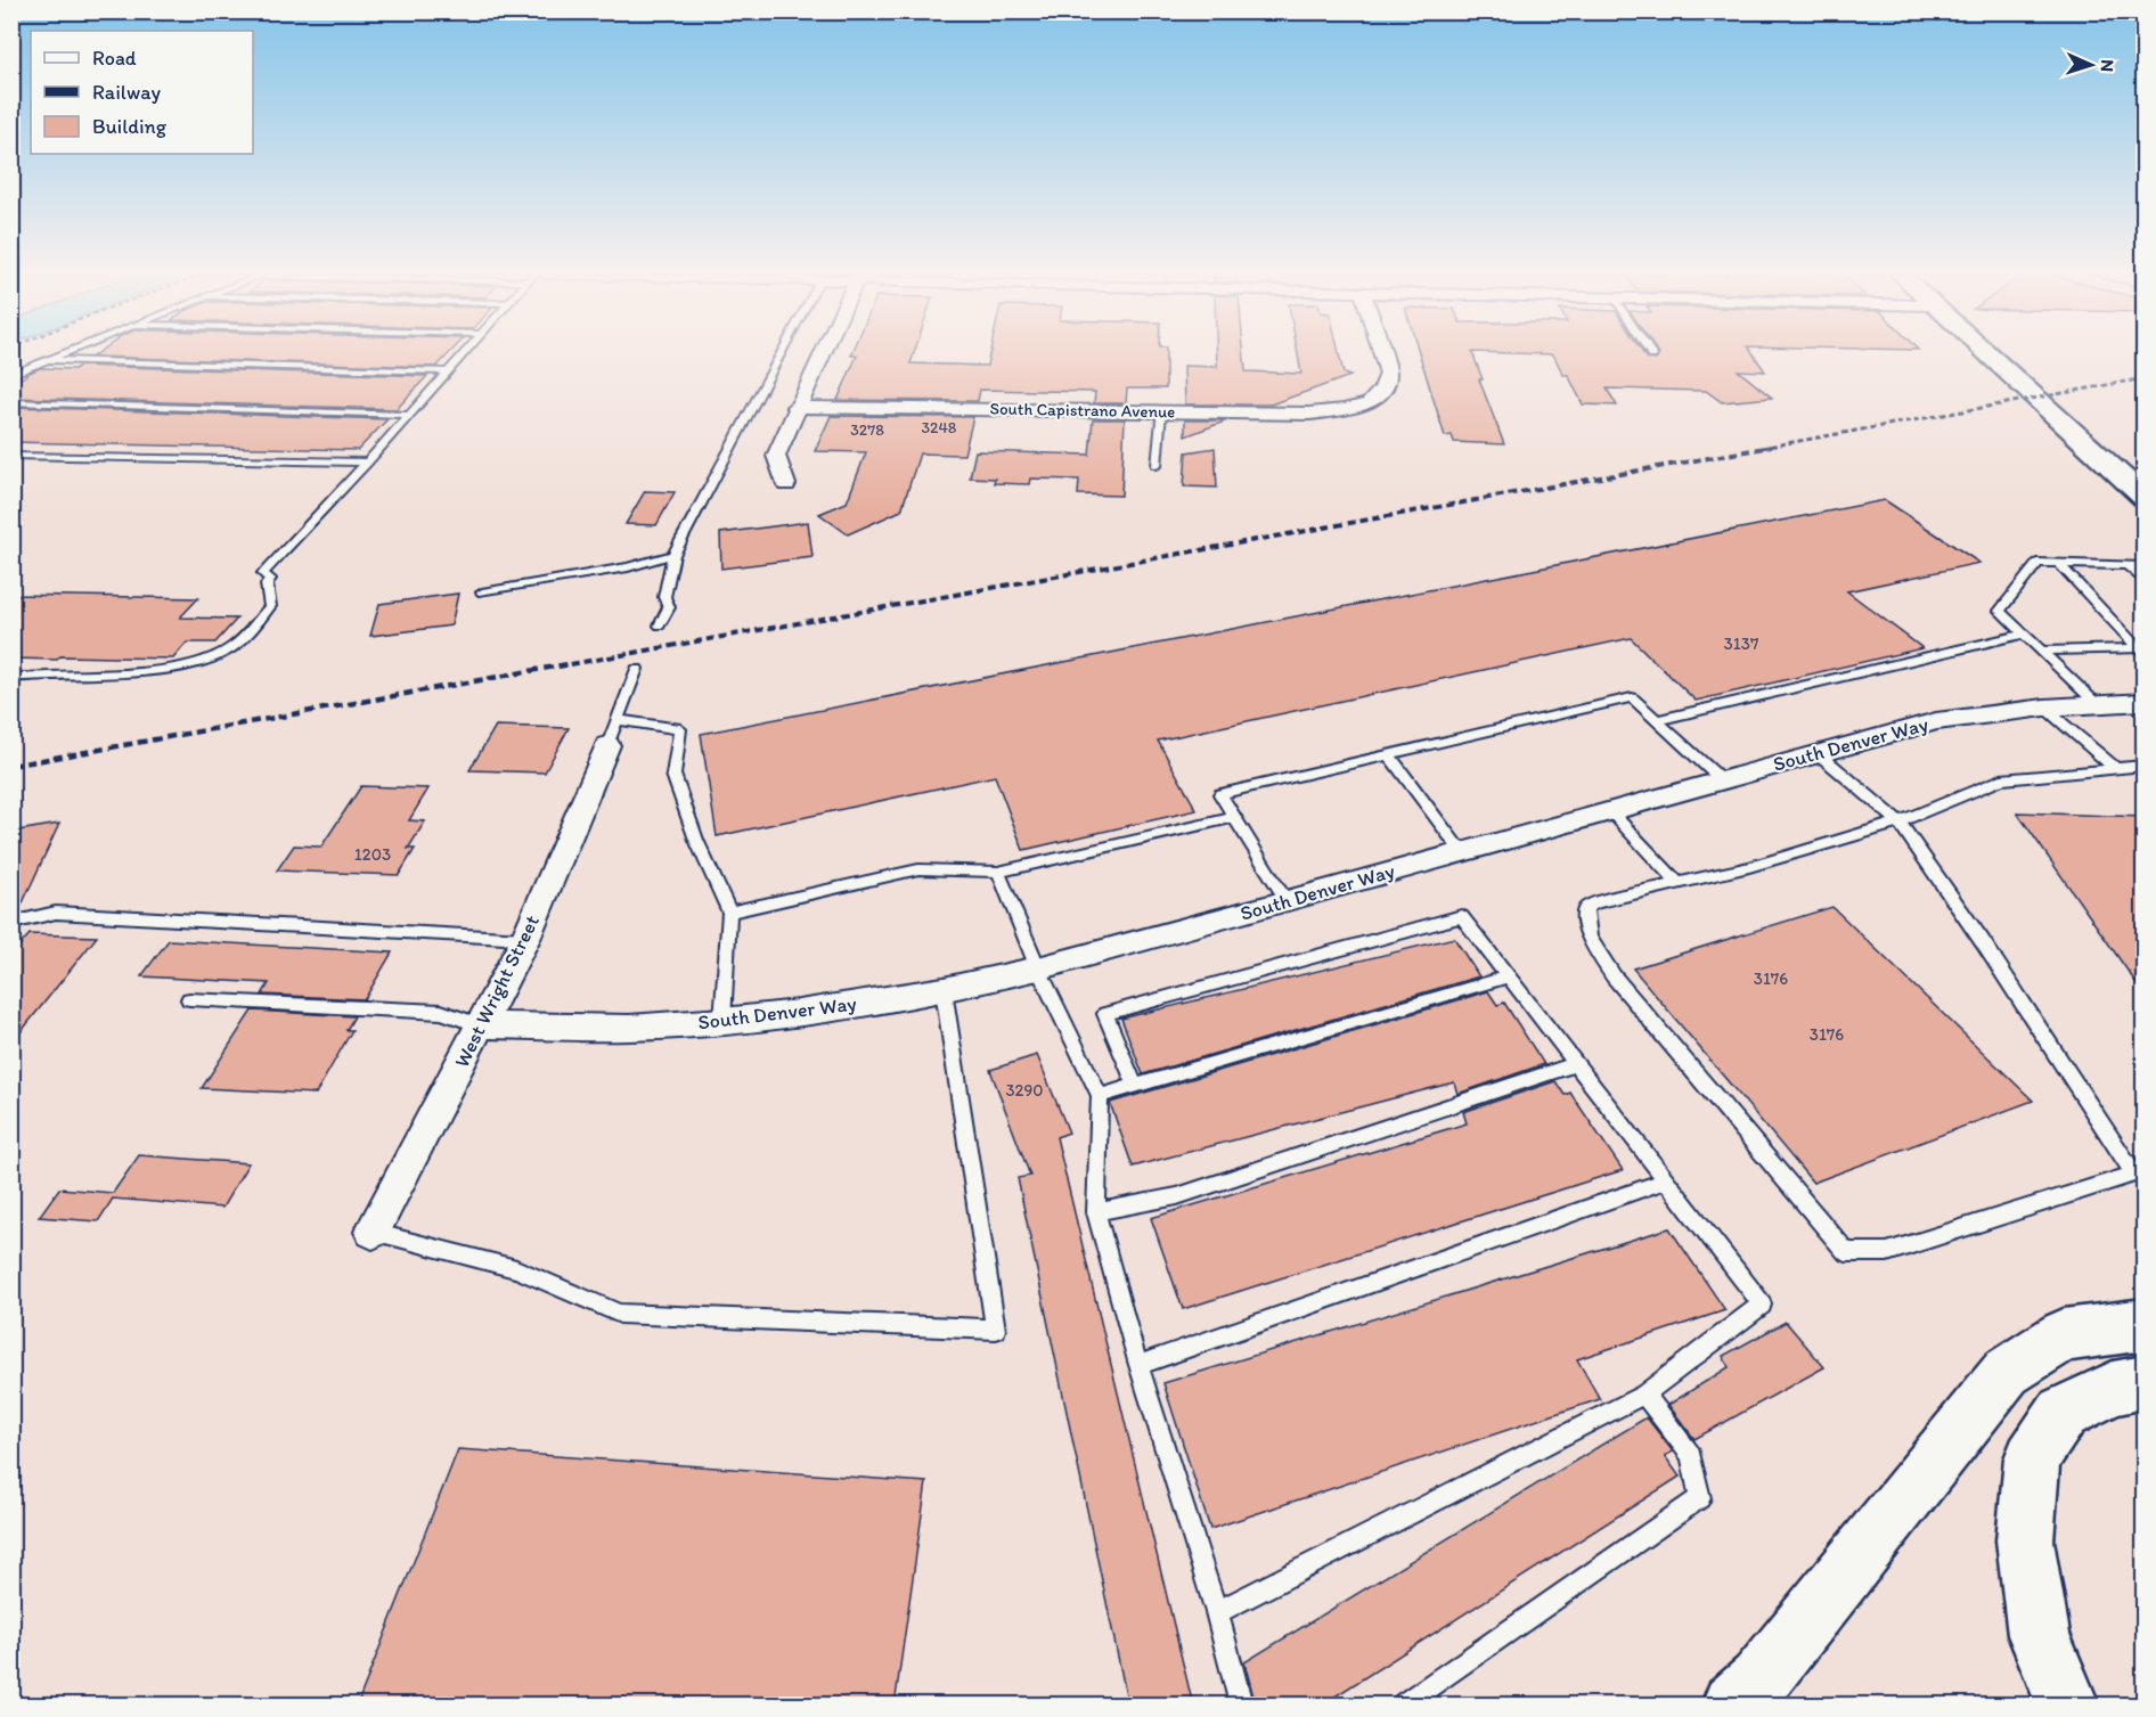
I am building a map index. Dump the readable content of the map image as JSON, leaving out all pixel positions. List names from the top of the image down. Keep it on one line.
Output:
{"streets":{"street":["South Capistrano Avenue","South Denver Way","West Wright Street"]},"crossings":[["South Denver Way","West Wright Street"]],"house_numbers":["3248","3278","3137","1203","3176","3176","3290"],"legend":["Road","Railway","Building"],"north":"right"}
